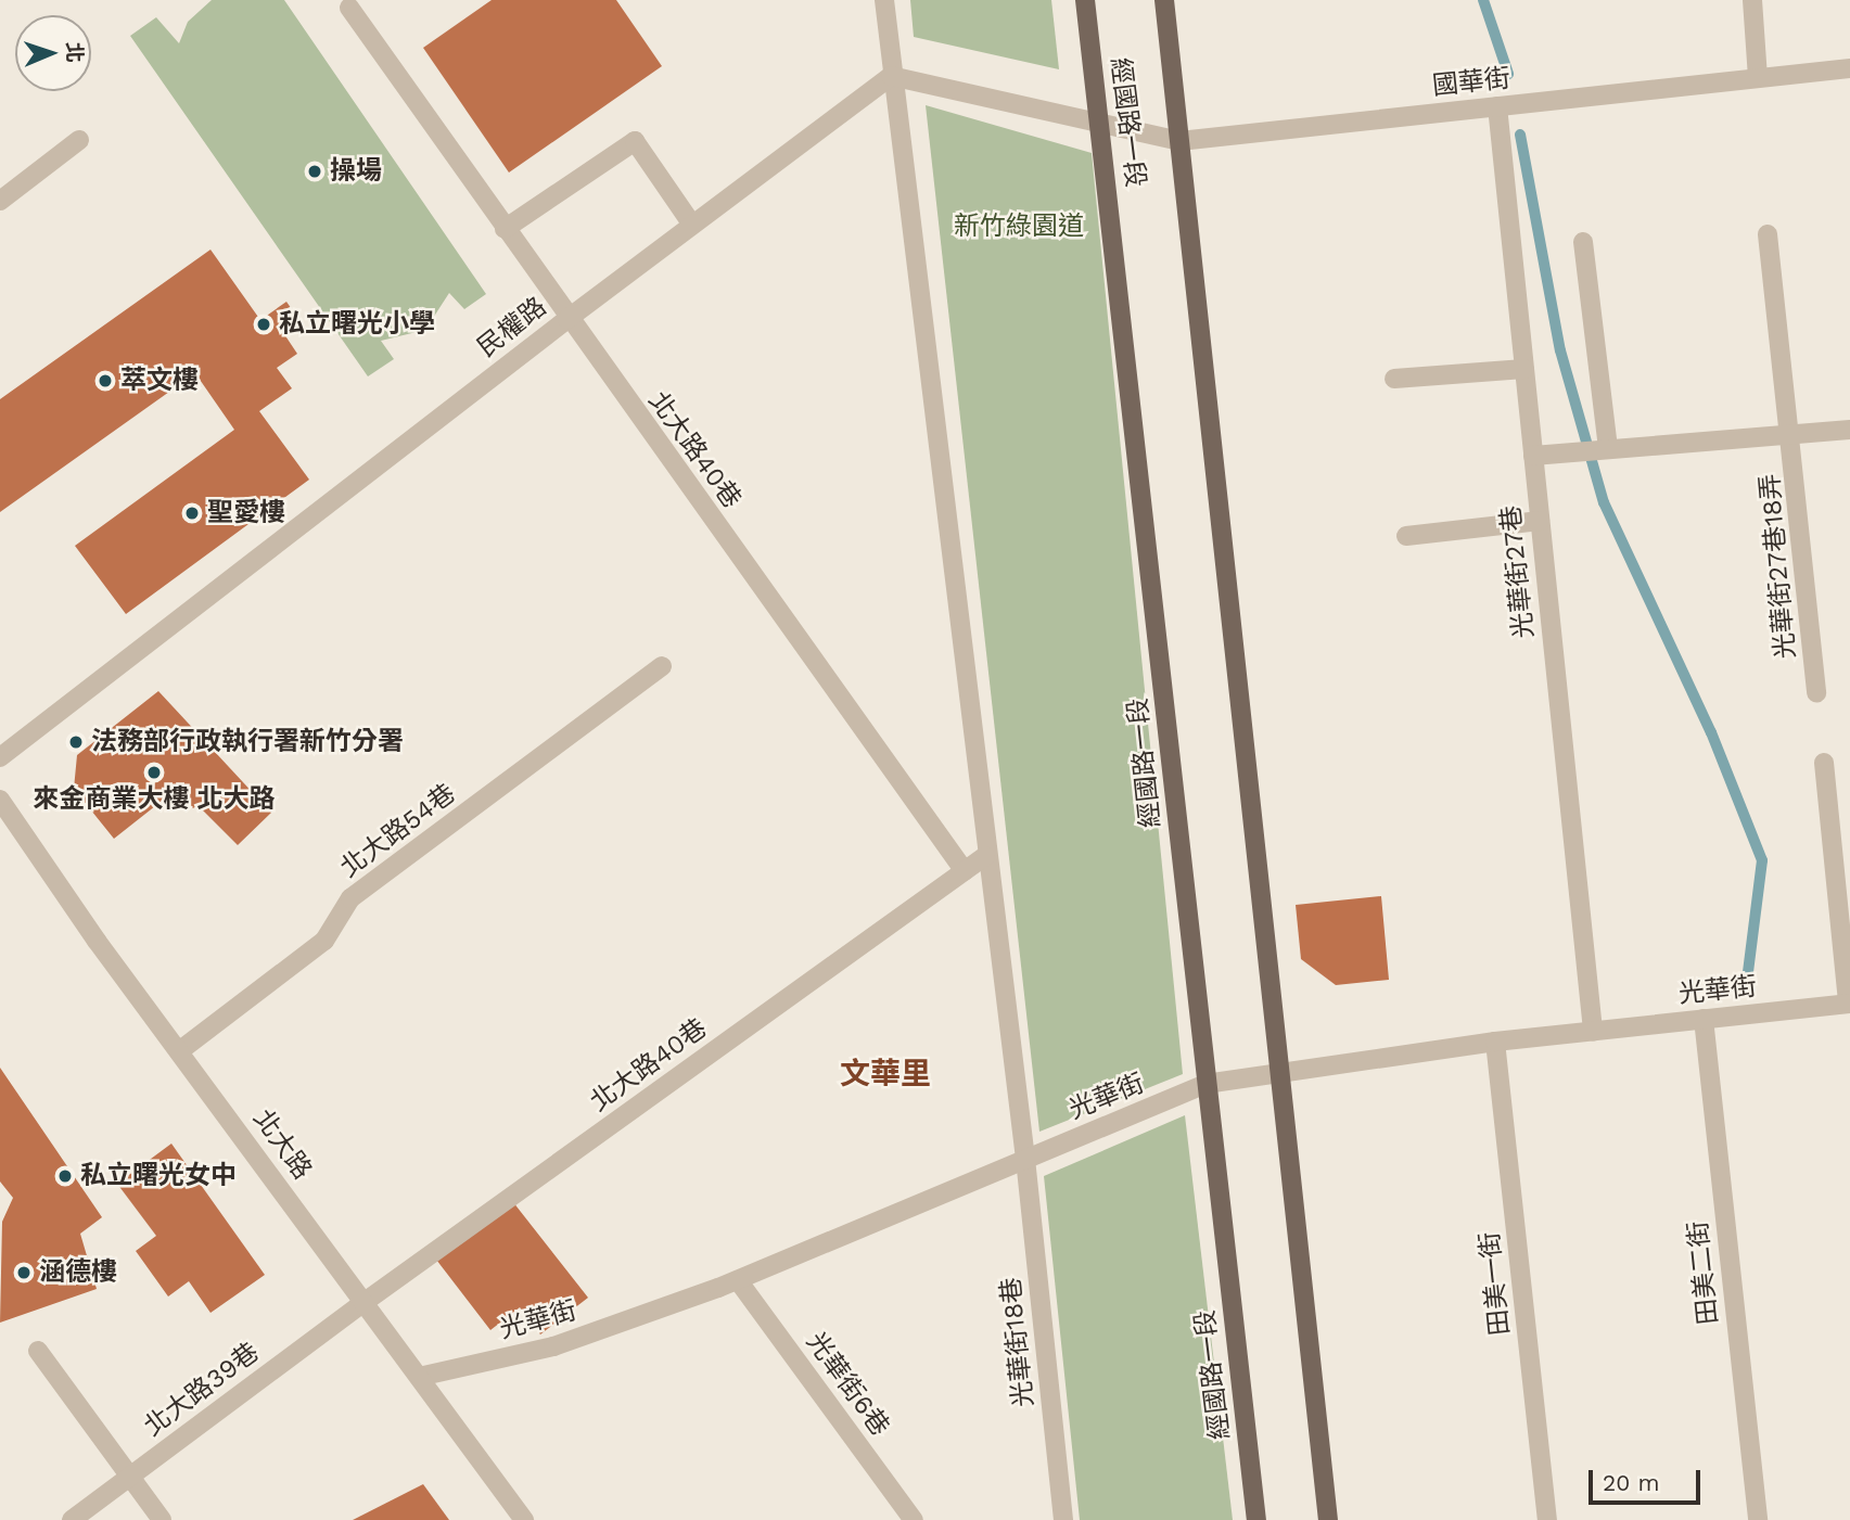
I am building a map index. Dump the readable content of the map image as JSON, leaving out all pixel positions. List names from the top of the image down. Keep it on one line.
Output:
{"streets":{"main road":["經國路一段"],"street":["國華街","民權路","北大路40巷","光華街27巷18弄","光華街27巷","北大路54巷","光華街","北大路","田美二街","田美一街","光華街18巷","光華街6巷","北大路39巷"]},"crossings":[["國華街","經國路一段"],["國華街","光華街27巷"],["經國路一段","光華街"],["民權路","北大路40巷"],["民權路","光華街18巷"],["北大路40巷","北大路"],["北大路40巷","光華街18巷"],["北大路40巷","北大路39巷"],["光華街27巷18弄","光華街27巷"],["光華街27巷","光華街"],["北大路54巷","北大路"],["光華街","北大路"],["光華街","田美二街"],["光華街","田美一街"],["光華街","光華街18巷"],["光華街","光華街6巷"],["北大路","北大路39巷"]],"districts":["文華里"],"parks":["新竹綠園道"],"places":["操場","私立曙光小學","萃文樓","聖愛樓","法務部行政執行署新竹分署","來金商業大樓 北大路","私立曙光女中","涵德樓"],"scale_bar":"20 m","north":"right"}
